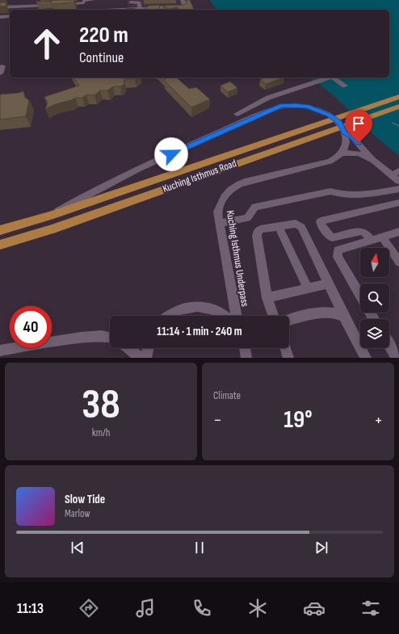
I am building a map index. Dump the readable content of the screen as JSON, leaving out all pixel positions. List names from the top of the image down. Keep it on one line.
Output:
{"streets":{"main road":["Kuching Isthmus Road"],"street":["Kuching Isthmus Underpass"]},"north":"top","page":{"turn":["220 m","Continue"],"limit":"40","trip":"11:14 · 1 min · 240 m","tile":[["38","km/h"],"Climate"],"heat":["−","19°","+"],"song":["Slow Tide","Marlow"],"tabs":"11:13"}}
